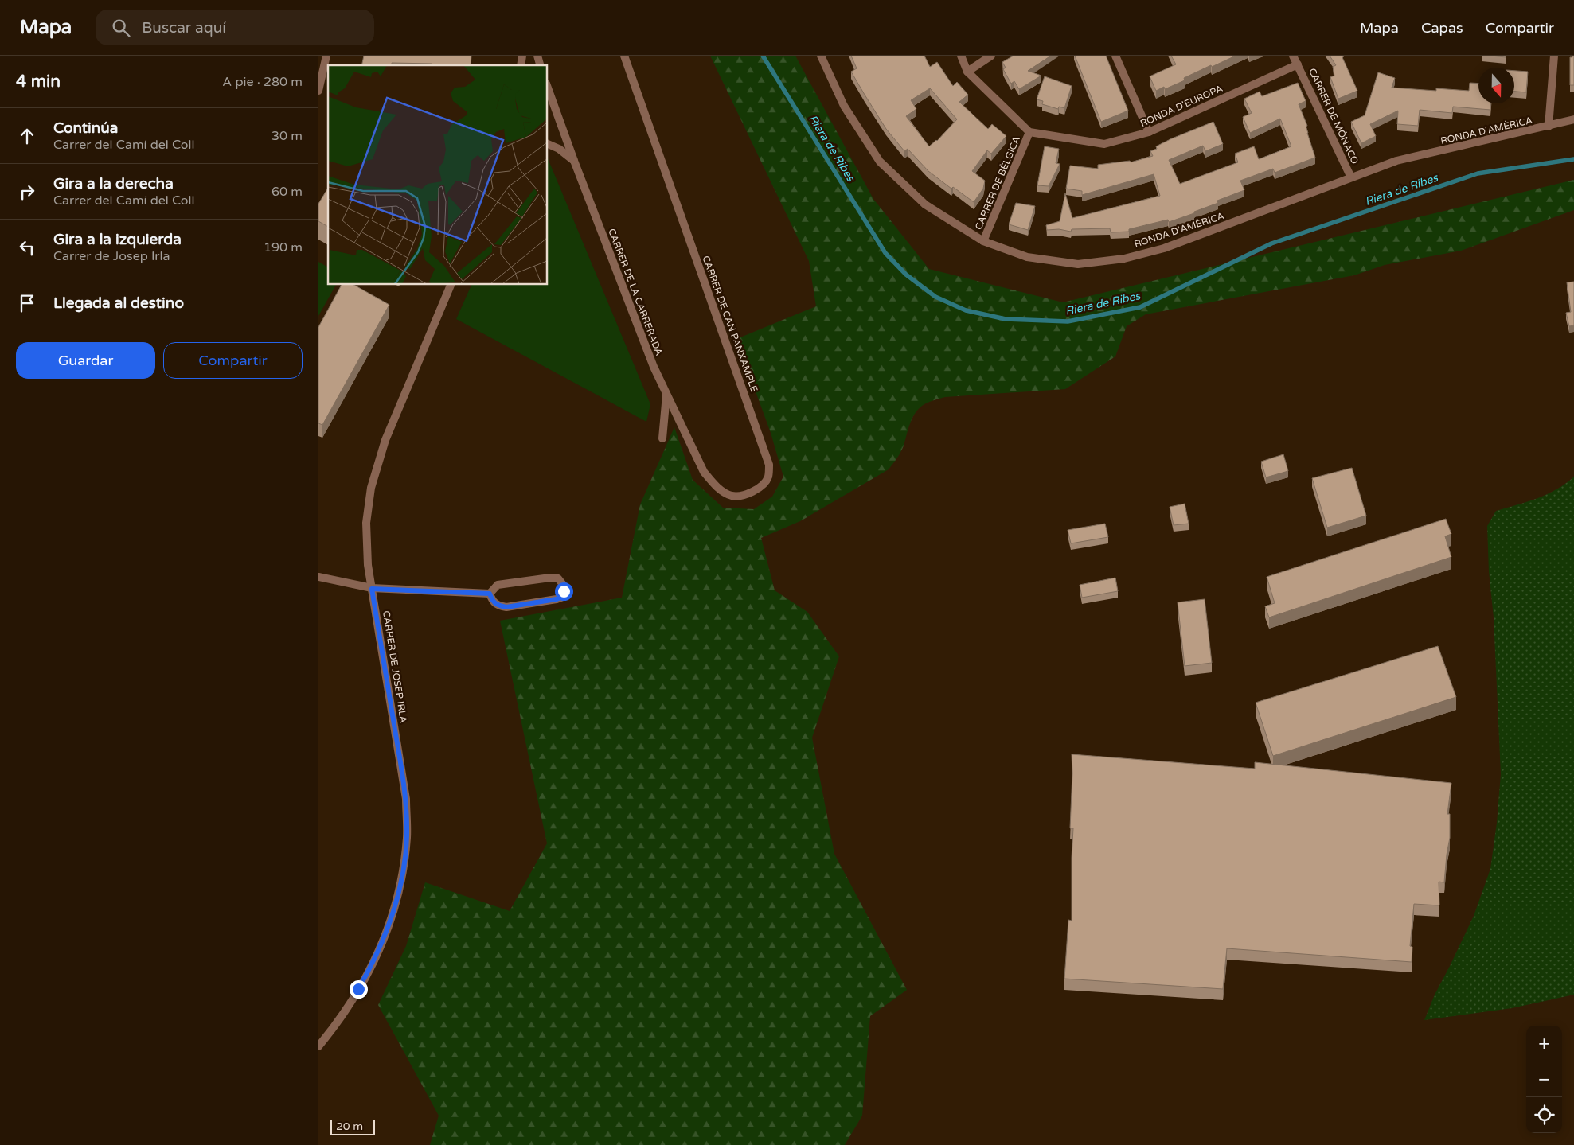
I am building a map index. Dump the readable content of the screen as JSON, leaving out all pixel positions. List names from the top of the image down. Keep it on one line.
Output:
{"streets":{"street":["RONDA D'EUROPA","CARRER DE MÓNACO","RONDA D'AMÈRICA","CARRER DE BÈLGICA","CARRER DE LA CARRERADA","CARRER DE CAN PANXAMPLE","CARRER DE JOSEP IRLA"]},"crossings":[["RONDA D'EUROPA","CARRER DE MÓNACO"],["RONDA D'EUROPA","CARRER DE BÈLGICA"],["CARRER DE MÓNACO","RONDA D'AMÈRICA"],["RONDA D'AMÈRICA","CARRER DE BÈLGICA"],["CARRER DE LA CARRERADA","CARRER DE CAN PANXAMPLE"]],"water":["Riera de Ribes"],"scale_bar":"20 m","north":"bottom","page":{"header":"Mapa","search":"Buscar aquí","nav":["Mapa","Capas","Compartir"],"heading":["4 min","A pie · 280 m"],"list":[["Continúa","Carrer del Camí del Coll","30 m"],["Gira a la derecha","Carrer del Camí del Coll","60 m"],["Gira a la izquierda","Carrer de Josep Irla","190 m"],"Llegada al destino"],"buttons":["Guardar","Compartir"],"map_buttons":["+","−"],"scale":"20 m"}}
